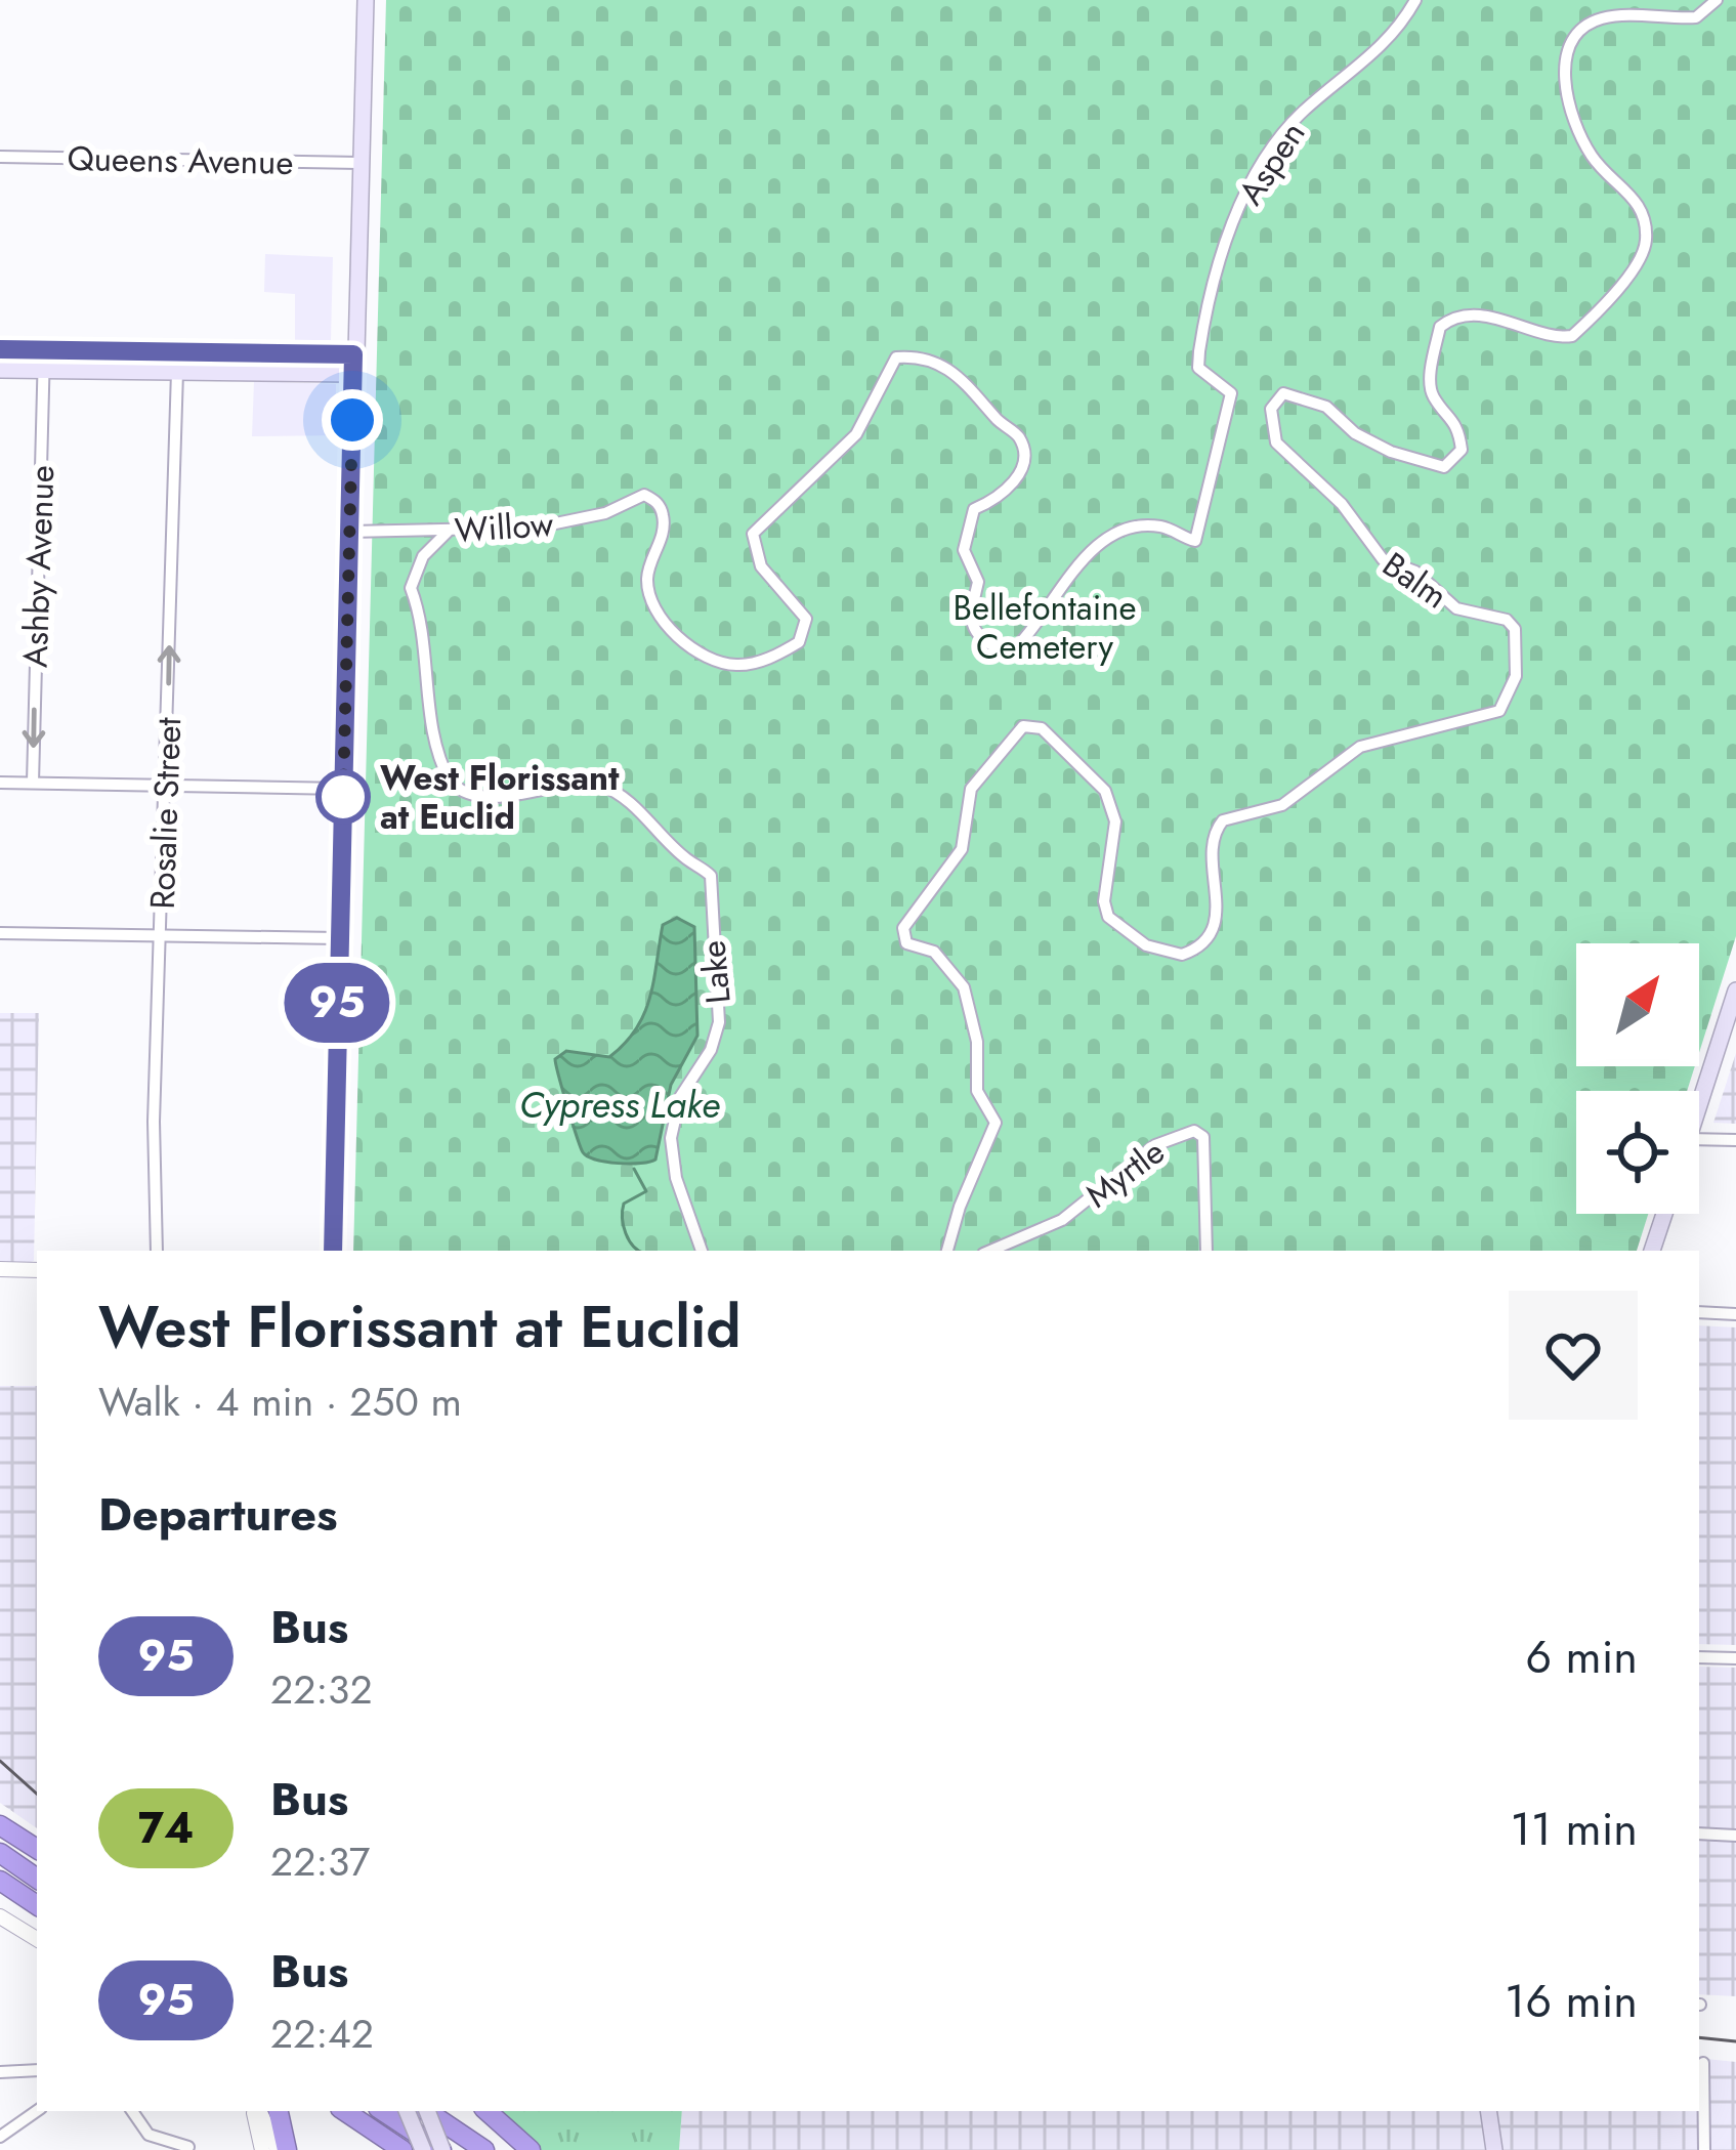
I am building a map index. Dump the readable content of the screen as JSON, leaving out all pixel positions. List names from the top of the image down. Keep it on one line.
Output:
{"streets":{"street":["Queens Avenue","Aspen","Willow","Ashby Avenue","Balm","Rosalie Street","Lake","Myrtle"]},"crossings":[["Aspen","Willow"],["Willow","Lake"]],"one_way":["Ashby Avenue","Rosalie Street"],"water":["Cypress Lake"],"parks":["Bellefontaine Cemetery"],"places":["West Florissant at Euclid"],"lines":["bus line 95"],"north":"top right","page":{"on_map":"95","heading":[["West Florissant at Euclid","Walk · 4 min · 250 m"],"Departures"],"list":[{"mark":"95","name":"Bus","note":"22:32","value":"6 min"},{"mark":"74","name":"Bus","note":"22:37","value":"11 min"},{"mark":"95","name":"Bus","note":"22:42","value":"16 min"}]}}
